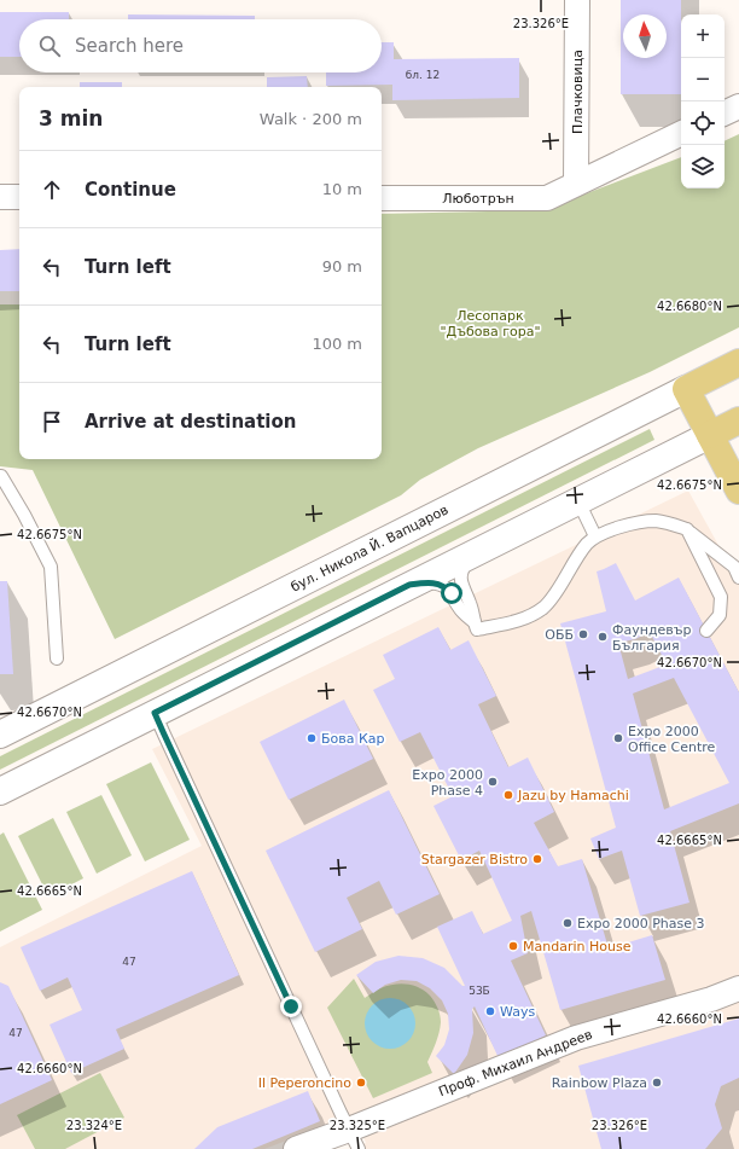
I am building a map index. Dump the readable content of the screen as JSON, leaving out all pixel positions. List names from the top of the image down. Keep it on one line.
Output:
{"streets":{"main road":["бул. Никола Й. Вапцаров"],"street":["Плачковица","Люботрън","Проф. Михаил Андреев"]},"crossings":[["Плачковица","Люботрън"]],"parks":["Лесопарк \"Дъбова гора\""],"places":["ОББ","Фаундевър България","Бова Кар","Expo 2000 Office Centre","Expo 2000 Phase 4","Jazu by Hamachi","Stargazer Bistro","Expo 2000 Phase 3","Mandarin House","Ways","Il Peperoncino","Rainbow Plaza"],"house_numbers":["бл. 12","47","53Б","47"],"north":"top","page":{"map_buttons":["+","−"],"search":"Search here","heading":["3 min","Walk · 200 m"],"list":[["Continue","10 m"],["Turn left","90 m"],["Turn left","100 m"],"Arrive at destination"]},"coordinates":["23.326°E","42.6680°N","42.6675°N","42.6670°N","42.6665°N","42.6660°N","23.324°E","23.325°E"]}
